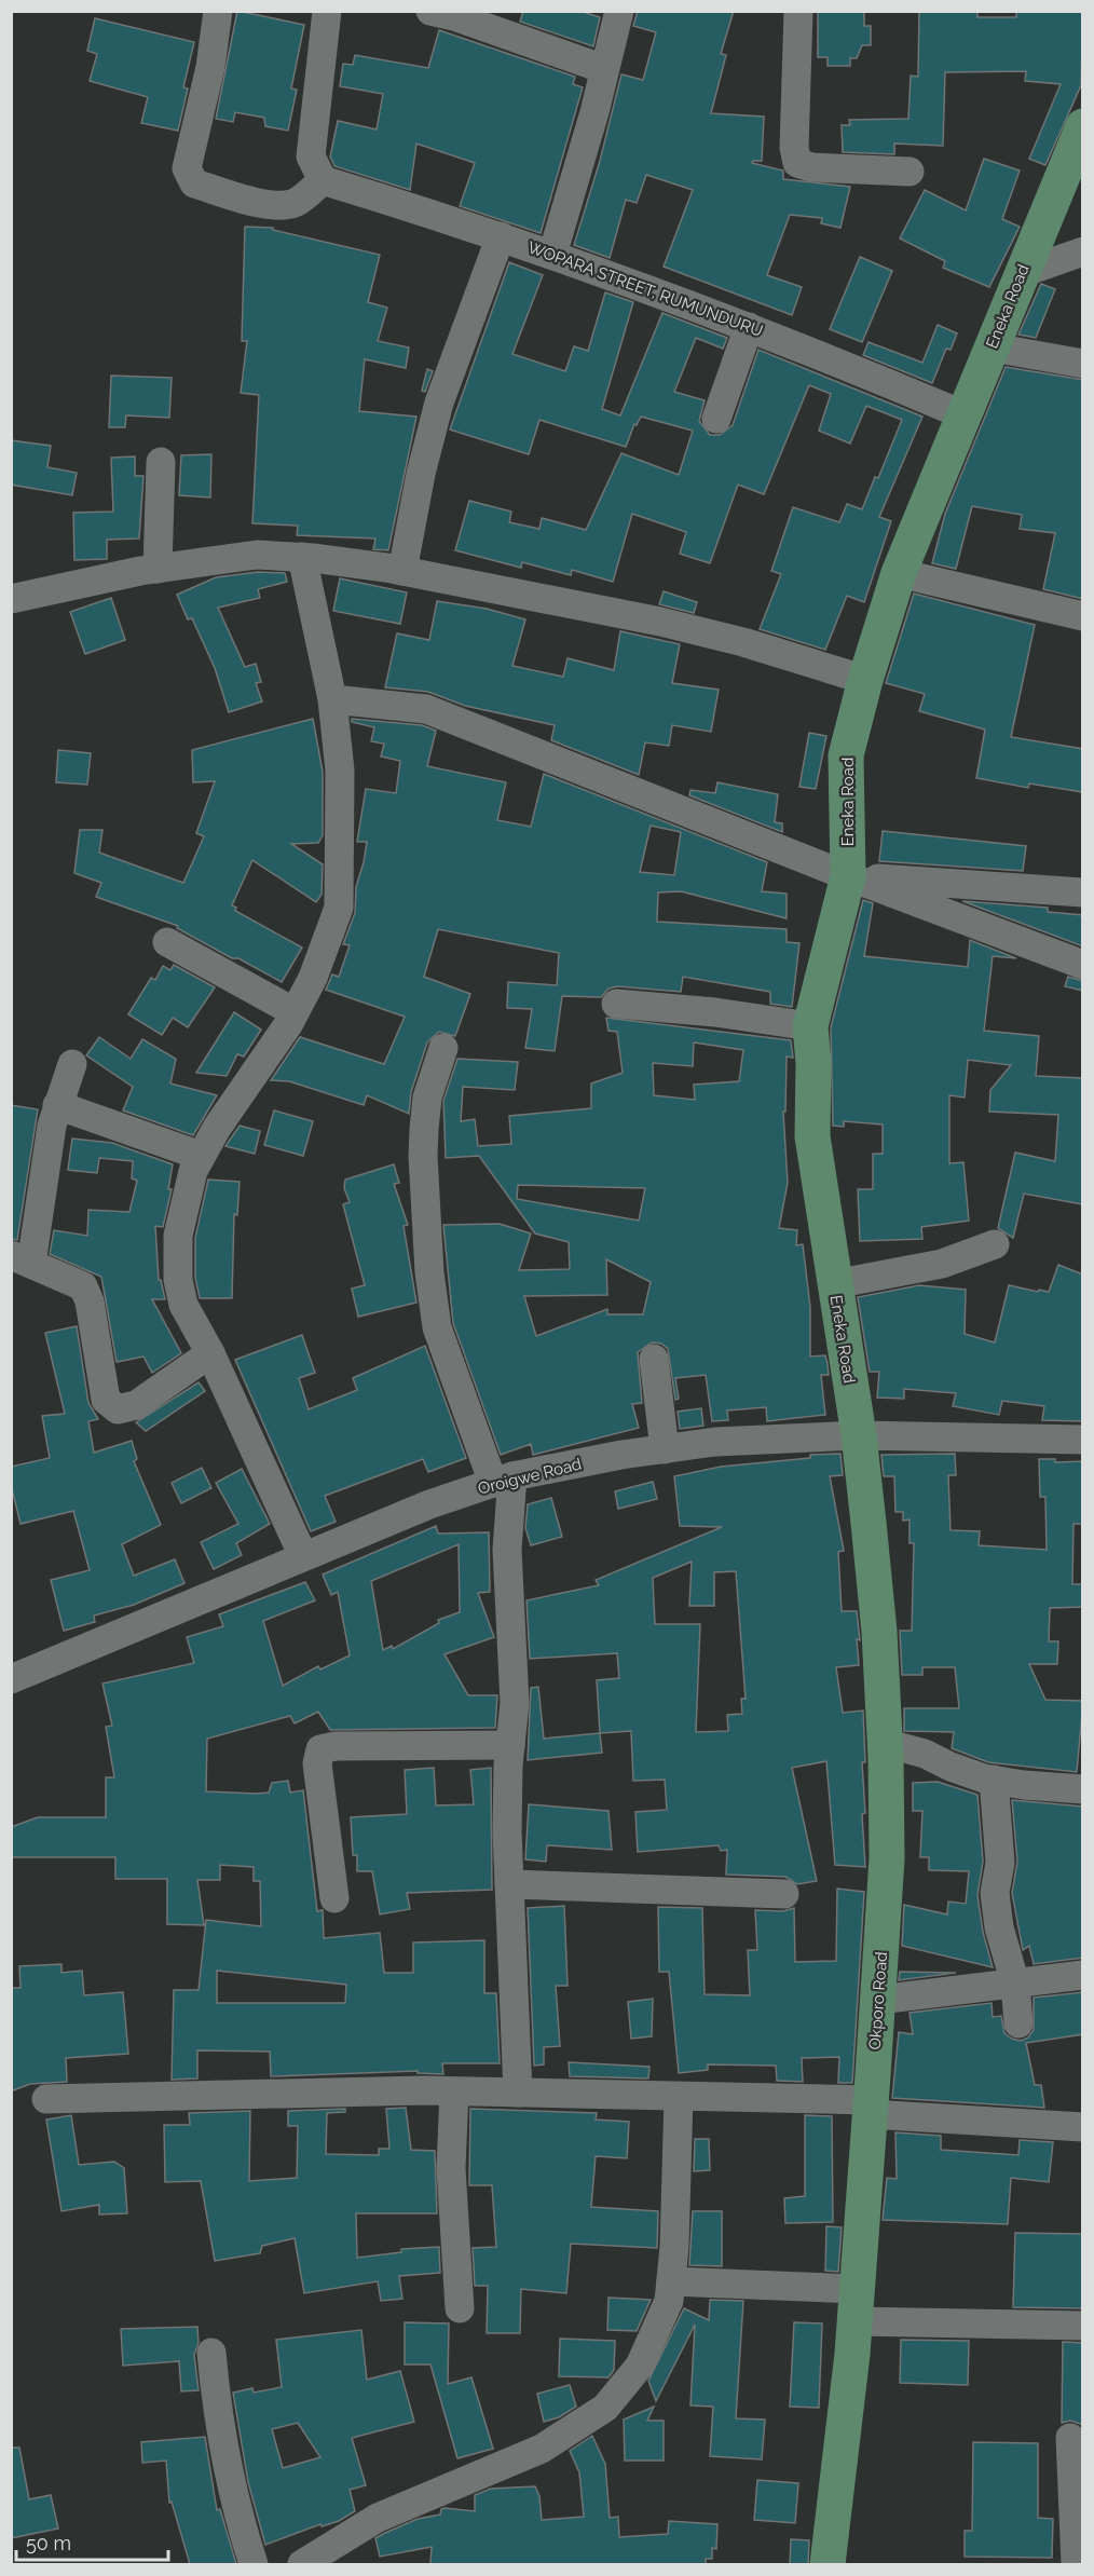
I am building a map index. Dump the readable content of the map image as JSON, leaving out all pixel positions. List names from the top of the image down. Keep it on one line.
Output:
{"streets":{"main road":["Eneka Road","Okporo Road"],"street":["WOPARA STREET, RUMUNDURU","Oroigwe Road"]},"crossings":[["WOPARA STREET, RUMUNDURU","Eneka Road"],["Eneka Road","Oroigwe Road"],["Eneka Road","Okporo Road"],["Oroigwe Road","Okporo Road"]],"scale_bar":"50 m"}
